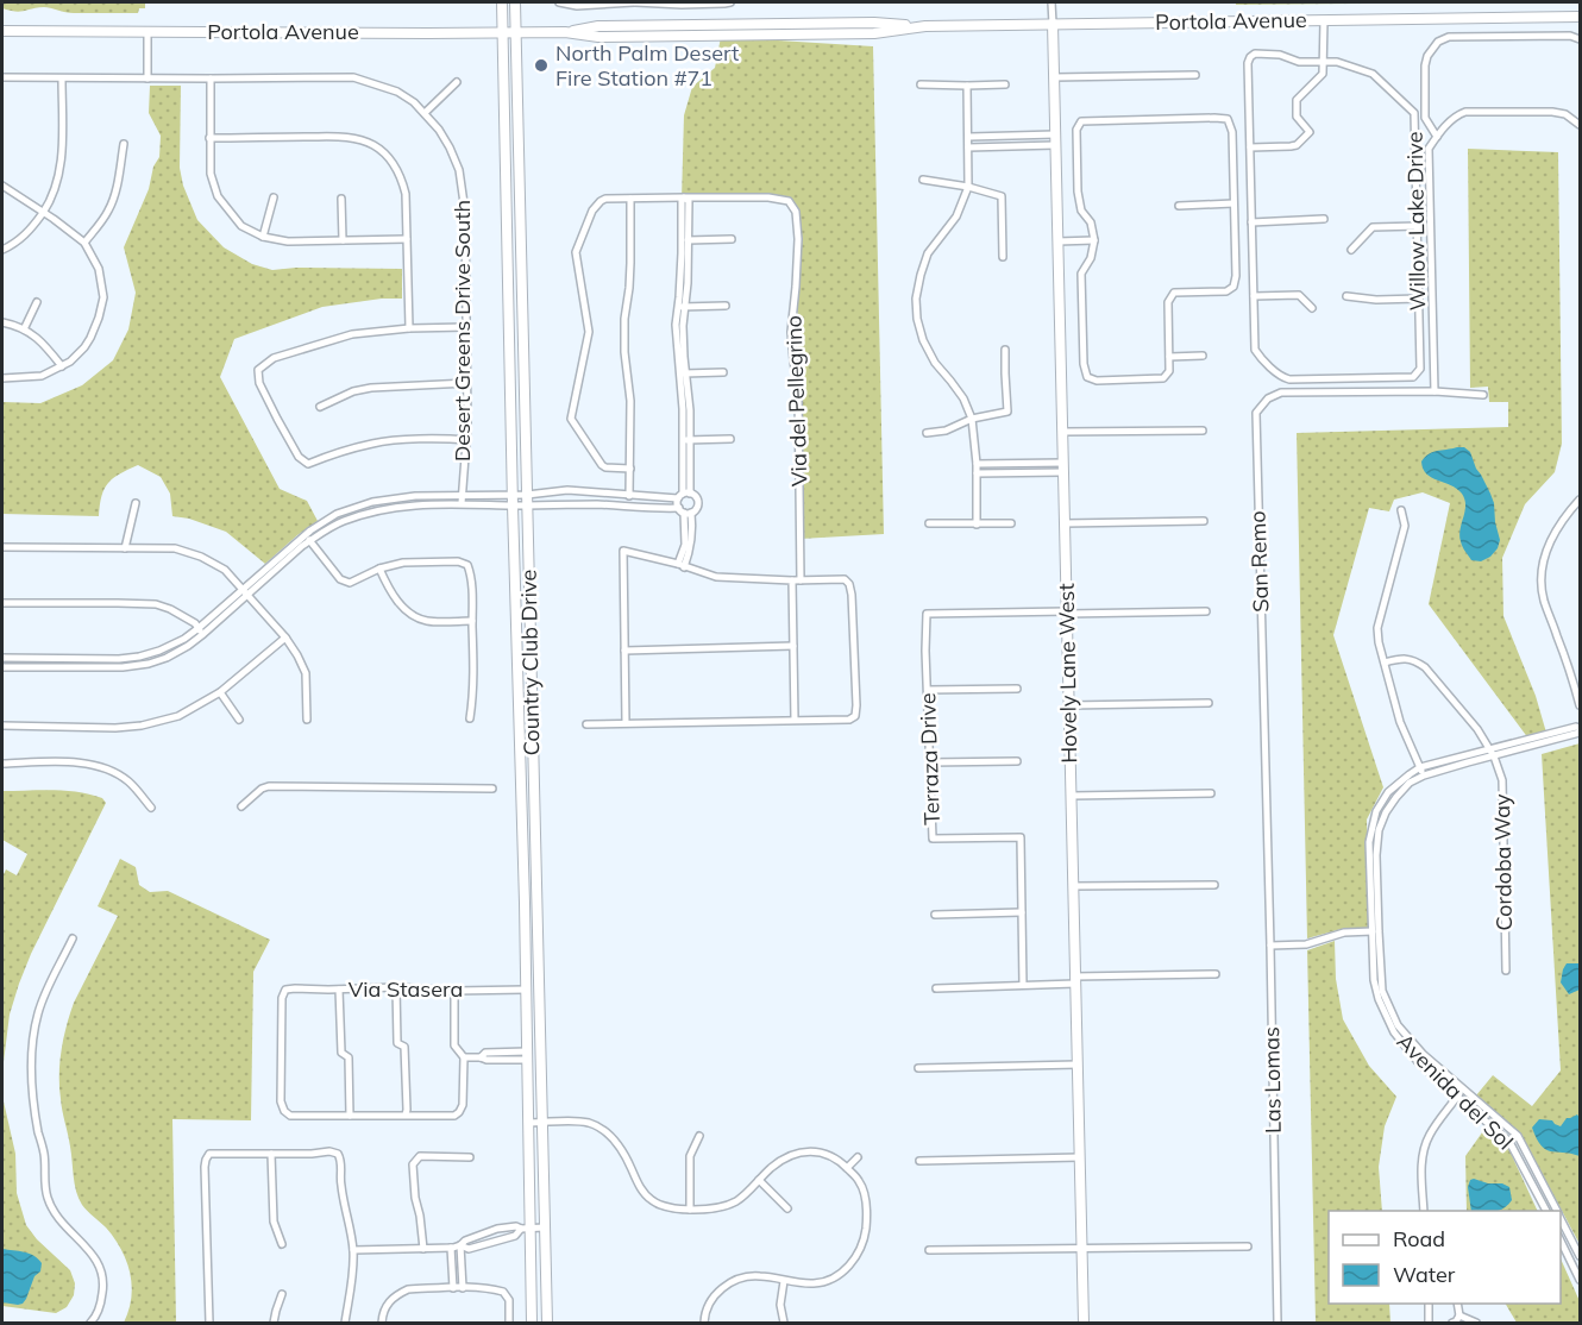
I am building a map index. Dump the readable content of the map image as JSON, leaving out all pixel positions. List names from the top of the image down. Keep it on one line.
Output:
{"streets":{"main road":["Portola Avenue","Country Club Drive","Hovely Lane West"],"street":["Willow Lake Drive","Desert Greens Drive South","Via del Pellegrino","San Remo","Terraza Drive","Cordoba Way","Via Stasera","Las Lomas","Avenida del Sol"]},"crossings":[["Portola Avenue","Country Club Drive"],["Portola Avenue","Hovely Lane West"],["San Remo","Las Lomas"],["Country Club Drive","Via Stasera"],["Hovely Lane West","Terraza Drive"],["Cordoba Way","Avenida del Sol"]],"places":["North Palm Desert Fire Station #71"],"legend":["Road","Water"]}
